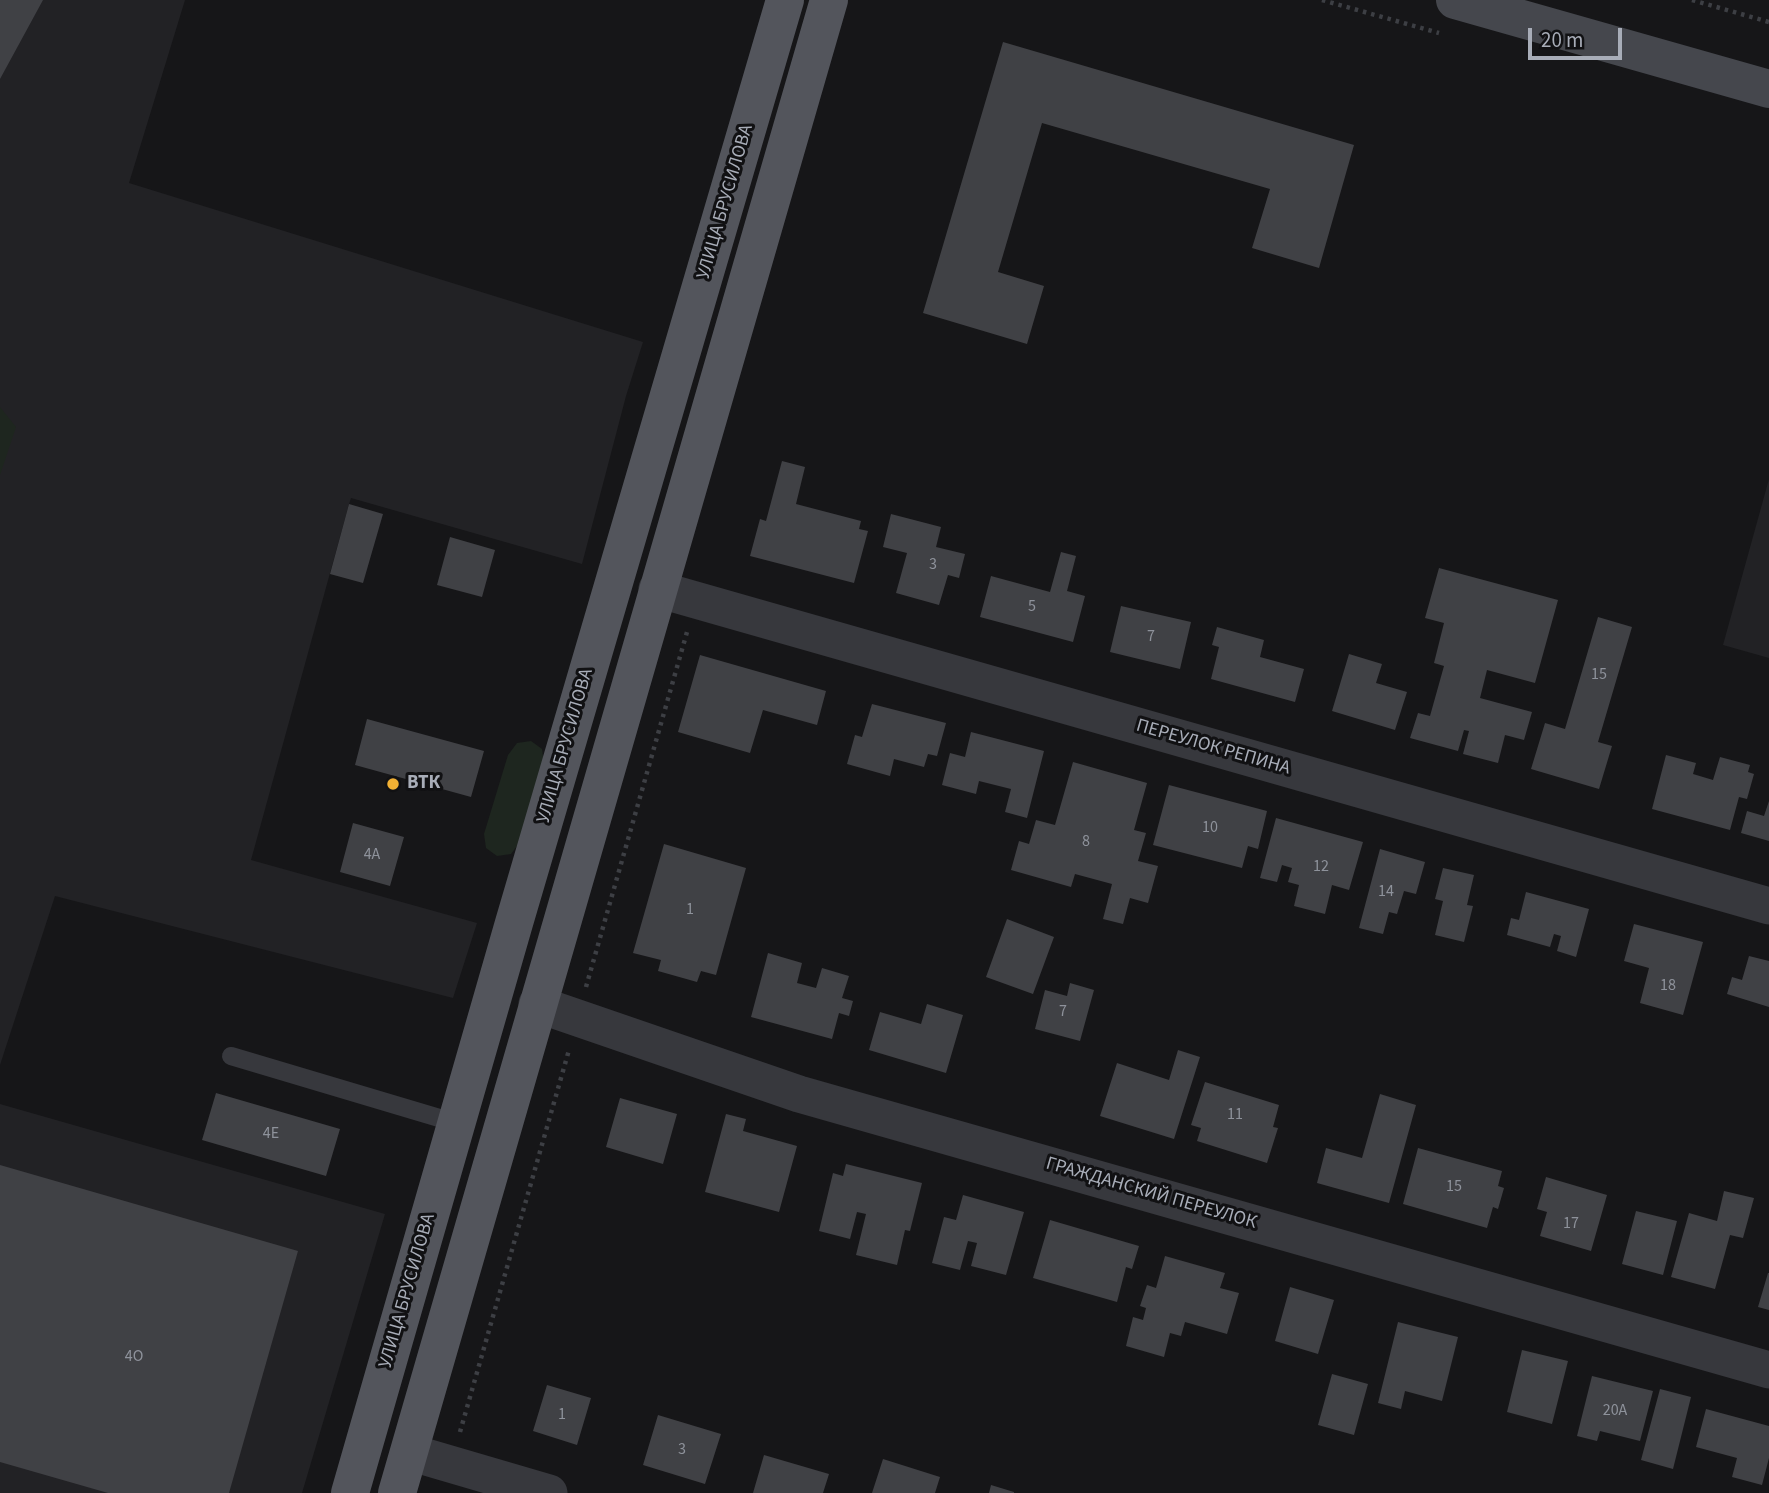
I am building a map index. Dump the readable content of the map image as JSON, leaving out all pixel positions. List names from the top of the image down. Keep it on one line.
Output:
{"streets":{"main road":["УЛИЦА БРУСИЛОВА"],"street":["ПЕРЕУЛОК РЕПИНА","ГРАЖДАНСКИЙ ПЕРЕУЛОК"]},"places":["ВТК"],"house_numbers":["3","5","7","15","10","8","4А","12","14","1","18","7","11","4Е","15","17","4О","20А","1","3"],"scale_bar":"20 m"}
